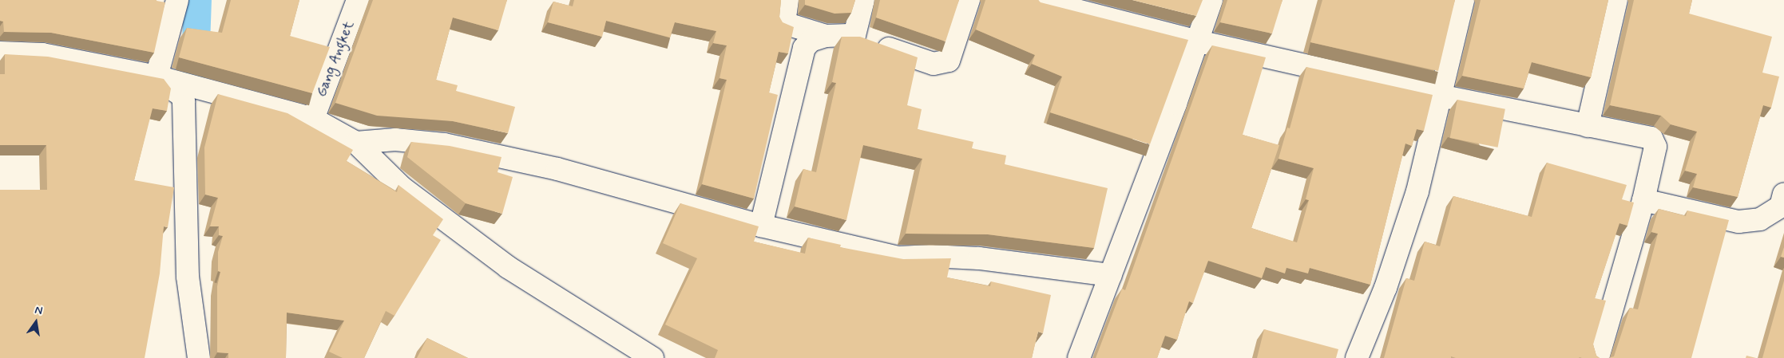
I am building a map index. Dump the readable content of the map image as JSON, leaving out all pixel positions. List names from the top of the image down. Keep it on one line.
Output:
{"streets":{"street":["Gang Angket"]},"north":"top"}
